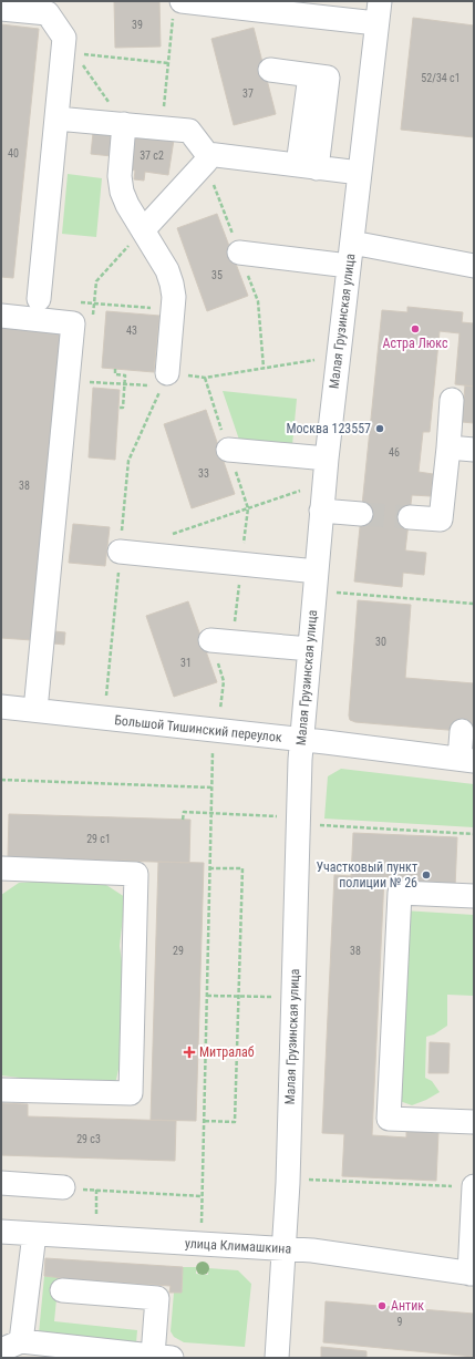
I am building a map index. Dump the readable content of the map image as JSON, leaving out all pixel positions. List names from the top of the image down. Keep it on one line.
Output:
{"streets":{"street":["Малая Грузинская улица","Большой Тишинский переулок","улица Климашкина"]},"crossings":[["Малая Грузинская улица","Большой Тишинский переулок"],["Малая Грузинская улица","улица Климашкина"]],"places":{"other":["Астра Люкс","Москва 123557","Участковый пункт полиции № 26","Антик"],"health":["Митралаб"]},"house_numbers":["39","52/34 с1","37","40","37 с2","35","43","46","33","38","30","31","29 с1","29","38","29 с3","9"]}
